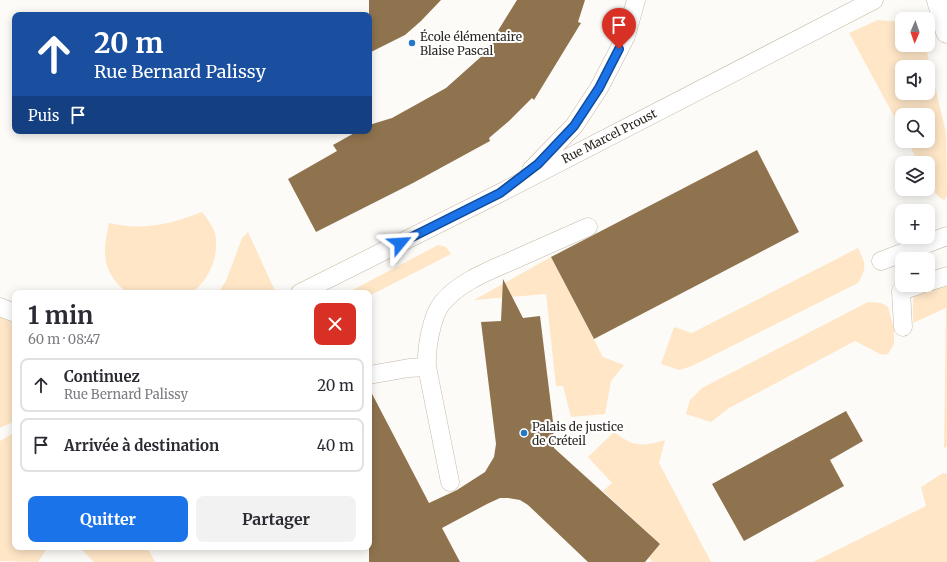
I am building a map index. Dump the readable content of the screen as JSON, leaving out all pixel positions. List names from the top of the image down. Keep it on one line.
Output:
{"streets":{"lane":["Rue Marcel Proust"]},"places":["École élémentaire Blaise Pascal","Palais de justice de Créteil"],"north":"bottom","page":{"map_buttons":["+","−"],"turn":["20 m","Rue Bernard Palissy"],"then":"Puis","heading":["1 min","60 m · 08:47"],"list":[{"name":"Continuez","note":"Rue Bernard Palissy","value":"20 m"},{"name":"Arrivée à destination","value":"40 m"}],"buttons":["Quitter","Partager"]}}
